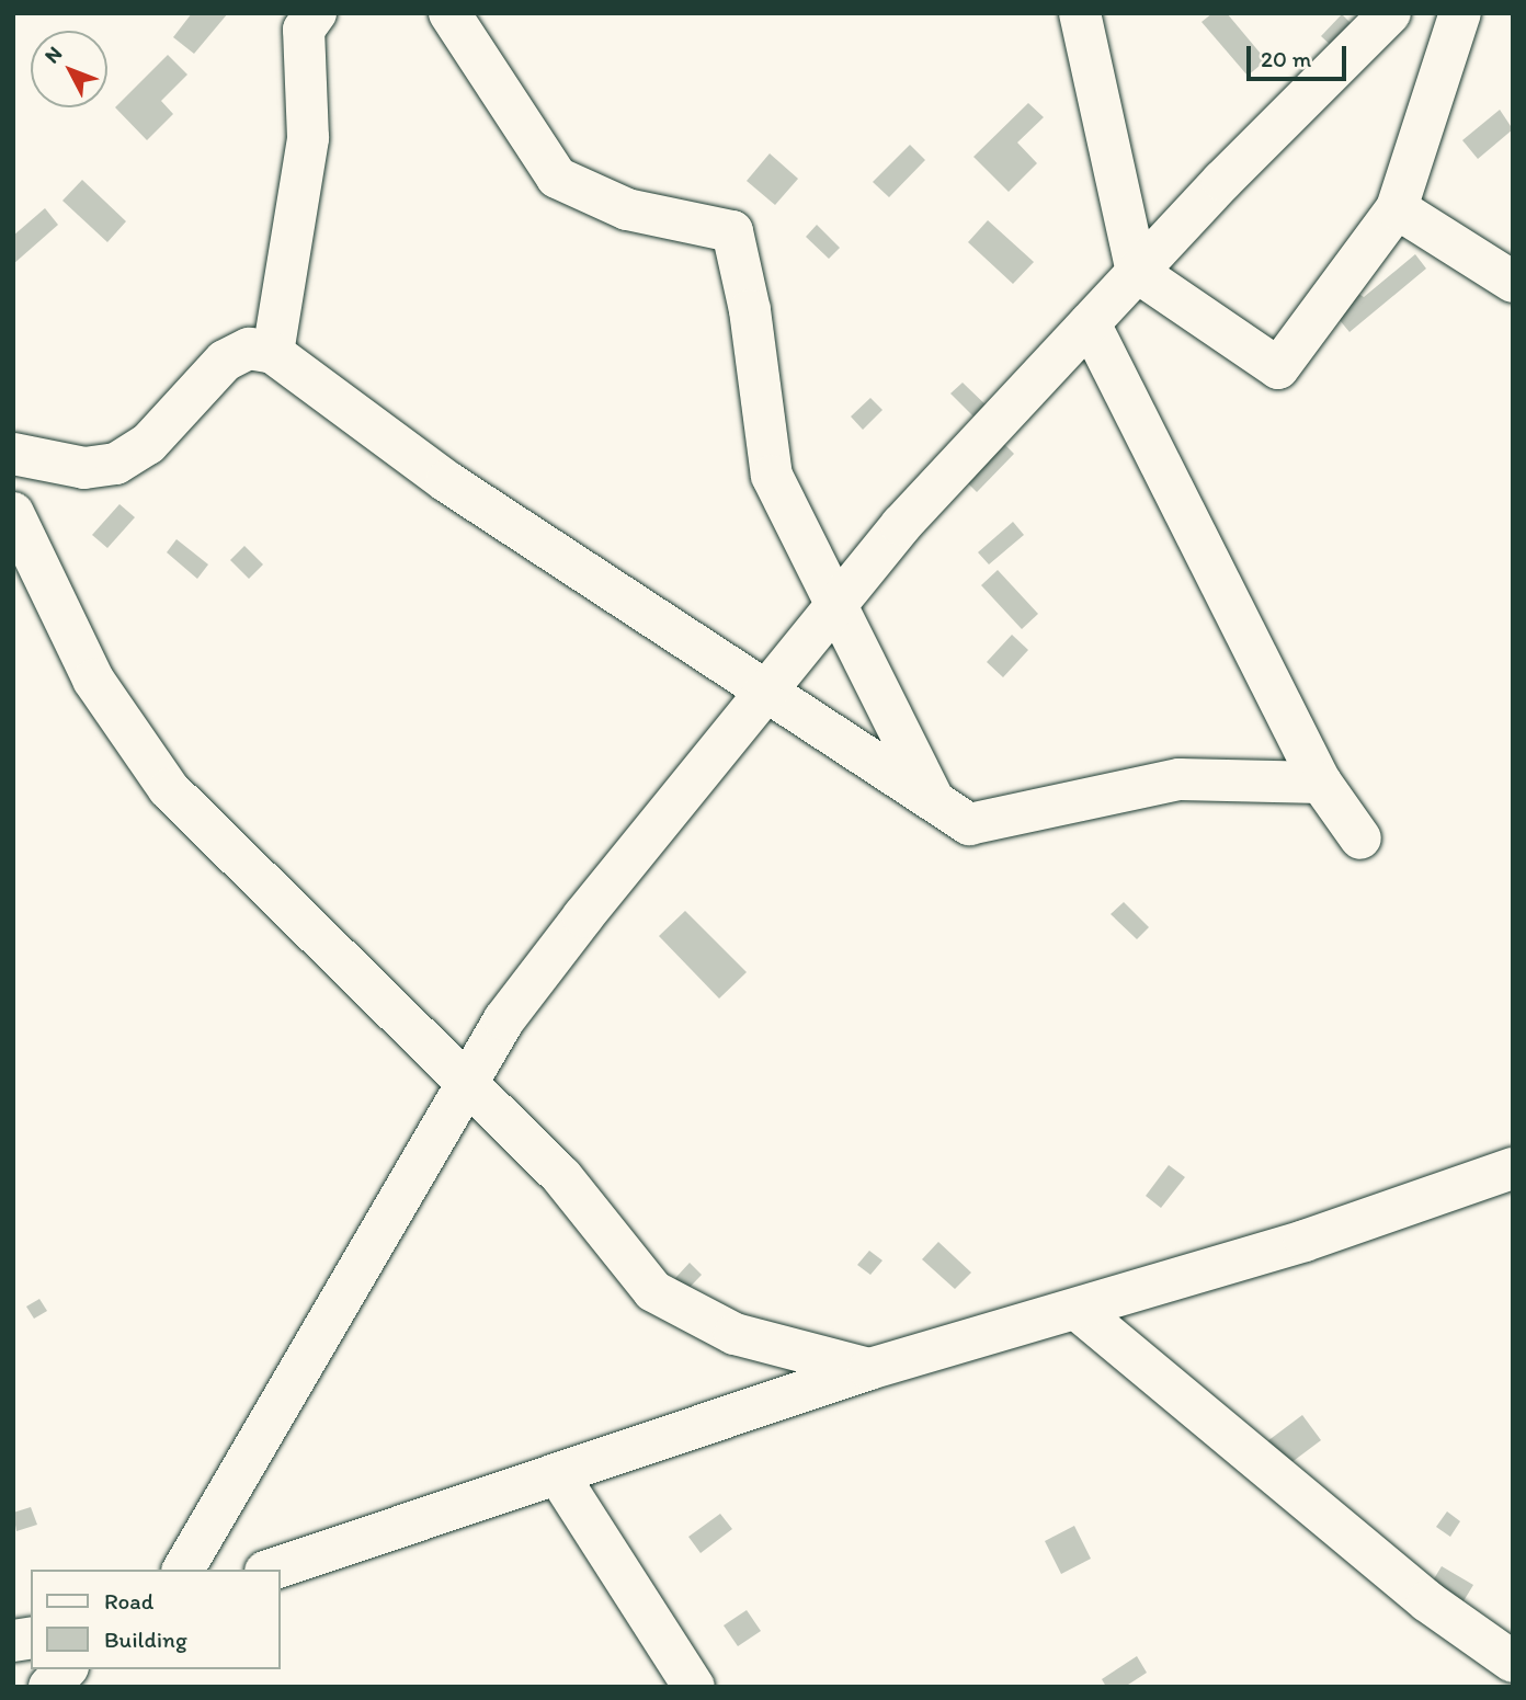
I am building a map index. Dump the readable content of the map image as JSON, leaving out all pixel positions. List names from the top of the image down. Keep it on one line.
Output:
{"legend":["Road","Building"],"scale_bar":"20 m","north":"top left"}
